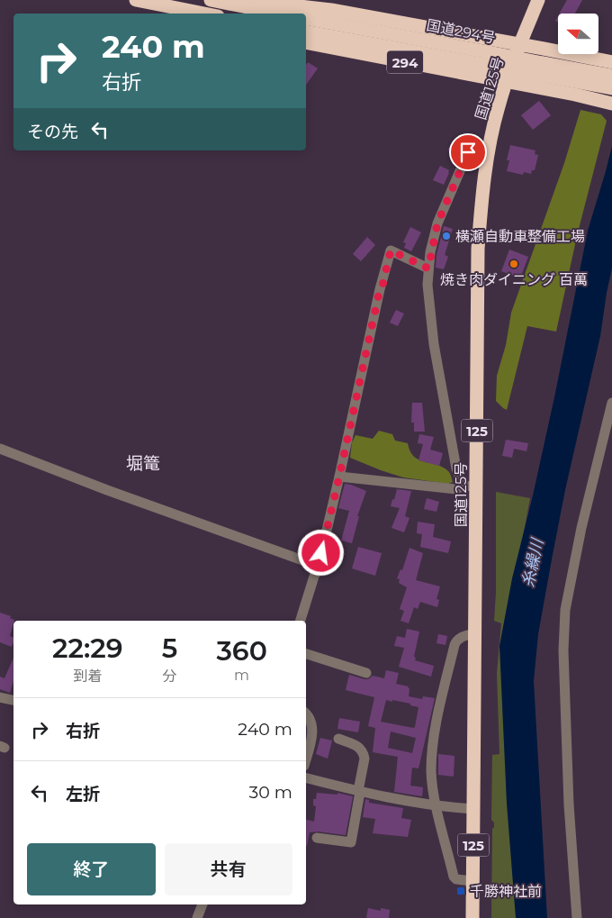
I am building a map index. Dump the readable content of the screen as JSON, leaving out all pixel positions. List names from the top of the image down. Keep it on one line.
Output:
{"streets":{"highway":["国道294号","294","国道125号","125"]},"crossings":[["294","国道125号"]],"districts":["堀篭"],"water":["糸繰川"],"places":{"other":["横瀬自動車整備工場","焼き肉ダイニング 百萬"],"transit":["千勝神社前"]},"north":"left","page":{"turn":["240 m","右折"],"then":"その先","eta":["22:29","到着","5","分","360","m"],"list":[{"name":"右折","value":"240 m"},{"name":"左折","value":"30 m"}],"buttons":["終了","共有"]}}
